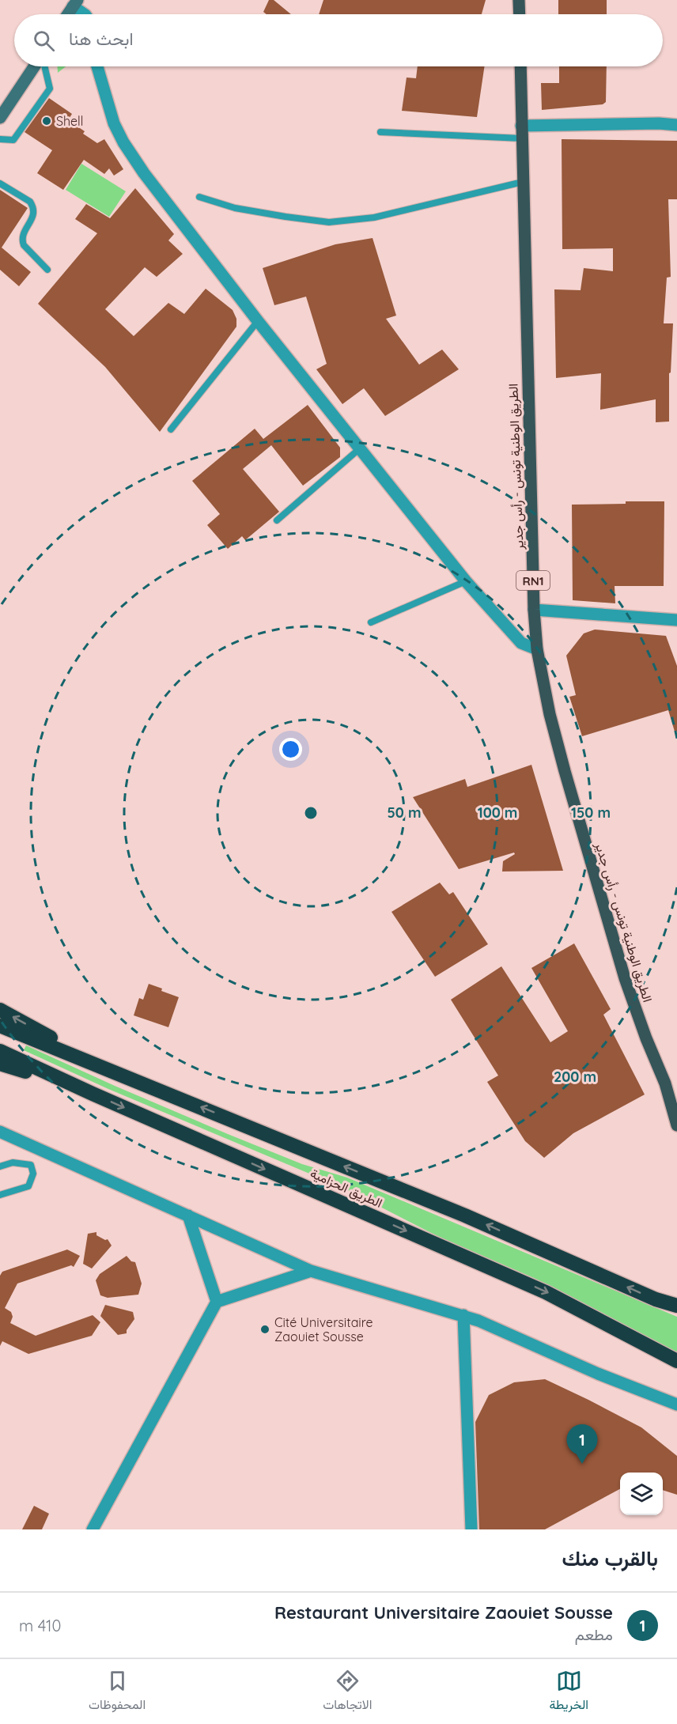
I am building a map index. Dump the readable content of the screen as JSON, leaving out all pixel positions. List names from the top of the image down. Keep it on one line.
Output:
{"streets":{"highway":["الطريق الحزامية"],"main road":["الطريق الوطنية تونس - رأس جدير","RN1"]},"places":["Shell","Cité Universitaire Zaouiet Sousse"],"page":{"search":"ابحث هنا","pins":"1","heading":"بالقرب منك","list":[{"mark":"1","name":"Restaurant Universitaire Zaouiet Sousse","note":"مطعم","value":"410 m"}],"nav":["الخريطة","الاتجاهات","المحفوظات"]},"rings":["50 m","100 m","150 m","200 m"]}
